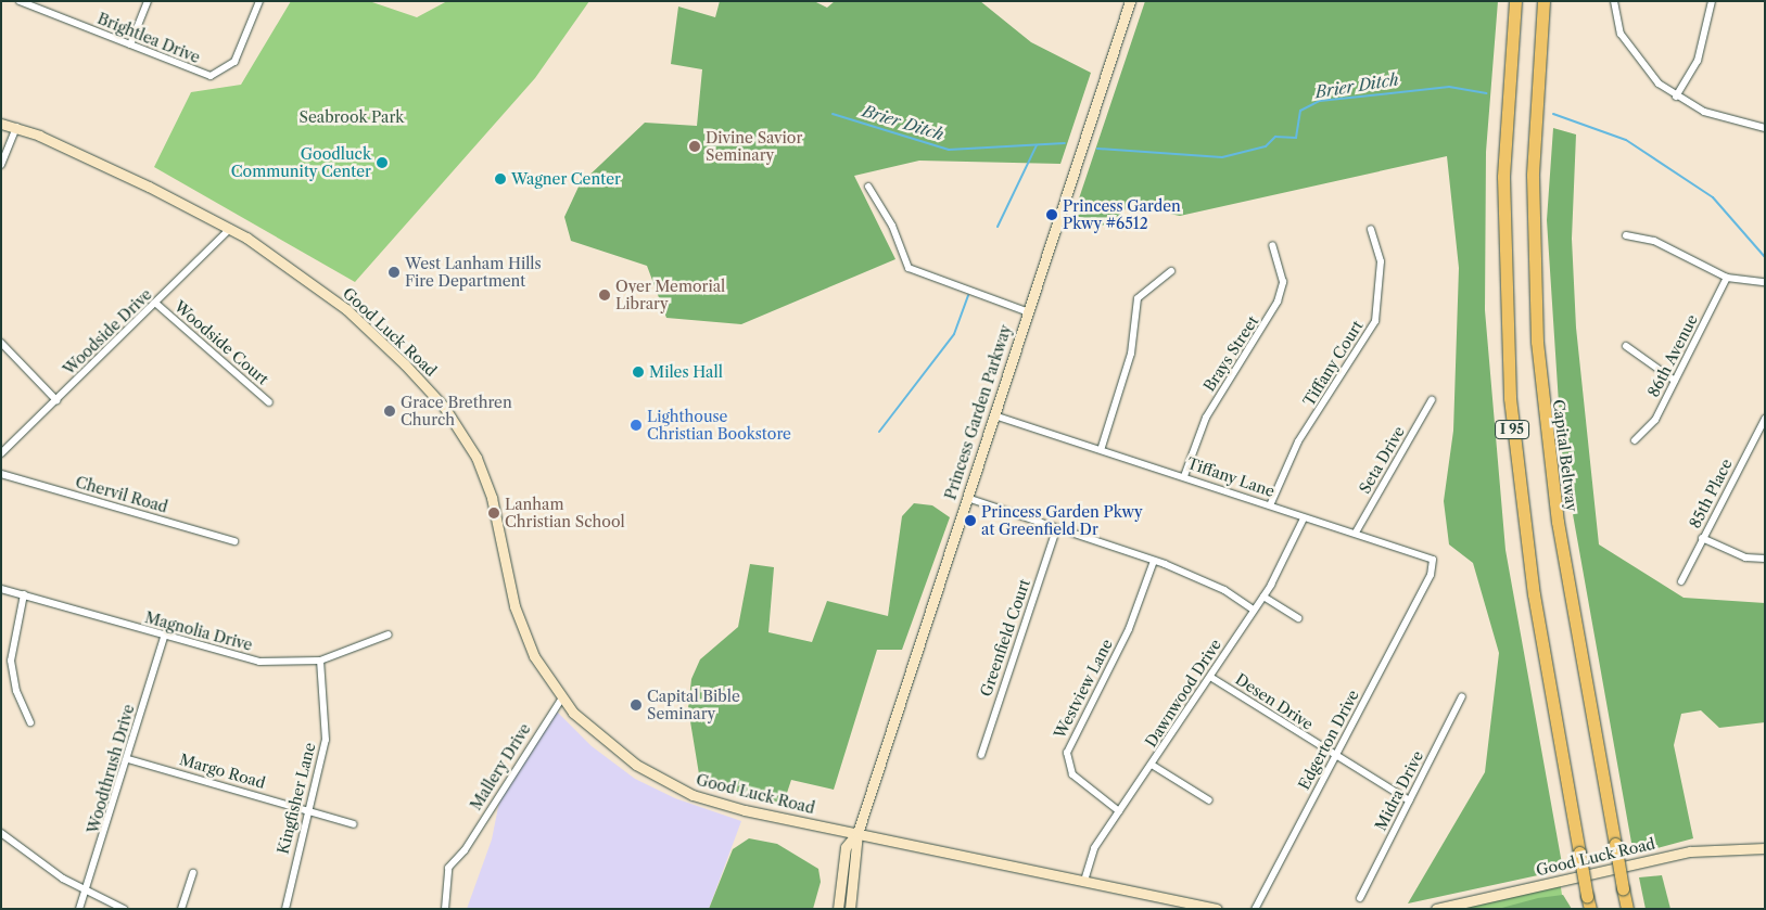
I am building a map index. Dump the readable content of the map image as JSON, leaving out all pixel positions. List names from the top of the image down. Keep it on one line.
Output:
{"streets":{"highway":["I 95","Capital Beltway"],"main road":["Good Luck Road","Princess Garden Parkway"],"street":["Brightlea Drive","Woodside Drive","Woodside Court","Brays Street","86th Avenue","Tiffany Court","Seta Drive","Tiffany Lane","85th Place","Chervil Road","Magnolia Drive","Greenfield Court","Westview Lane","Dawnwood Drive","Desen Drive","Edgerton Drive","Mallery Drive","Woodthrush Drive","Margo Road","Midra Drive","Kingfisher Lane"]},"crossings":[["Woodside Drive","Good Luck Road"],["Woodside Drive","Woodside Court"],["Good Luck Road","Princess Garden Parkway"],["Good Luck Road","Dawnwood Drive"],["Good Luck Road","Mallery Drive"],["Brays Street","Tiffany Lane"],["Tiffany Court","Tiffany Lane"],["Princess Garden Parkway","Tiffany Lane"],["Seta Drive","Tiffany Lane"],["Tiffany Lane","Dawnwood Drive"],["Tiffany Lane","Edgerton Drive"],["Magnolia Drive","Woodthrush Drive"],["Magnolia Drive","Kingfisher Lane"],["Westview Lane","Dawnwood Drive"],["Dawnwood Drive","Desen Drive"],["Desen Drive","Edgerton Drive"],["Desen Drive","Midra Drive"],["Woodthrush Drive","Margo Road"],["Margo Road","Kingfisher Lane"]],"water":["Brier Ditch"],"parks":["Seabrook Park"],"places":["Divine Savior Seminary","Goodluck Community Center","Wagner Center","Princess Garden Pkwy #6512","West Lanham Hills Fire Department","Oyer Memorial Library","Miles Hall","Grace Brethren Church","Lighthouse Christian Bookstore","Lanham Christian School","Princess Garden Pkwy at Greenfield Dr","Capital Bible Seminary"]}
